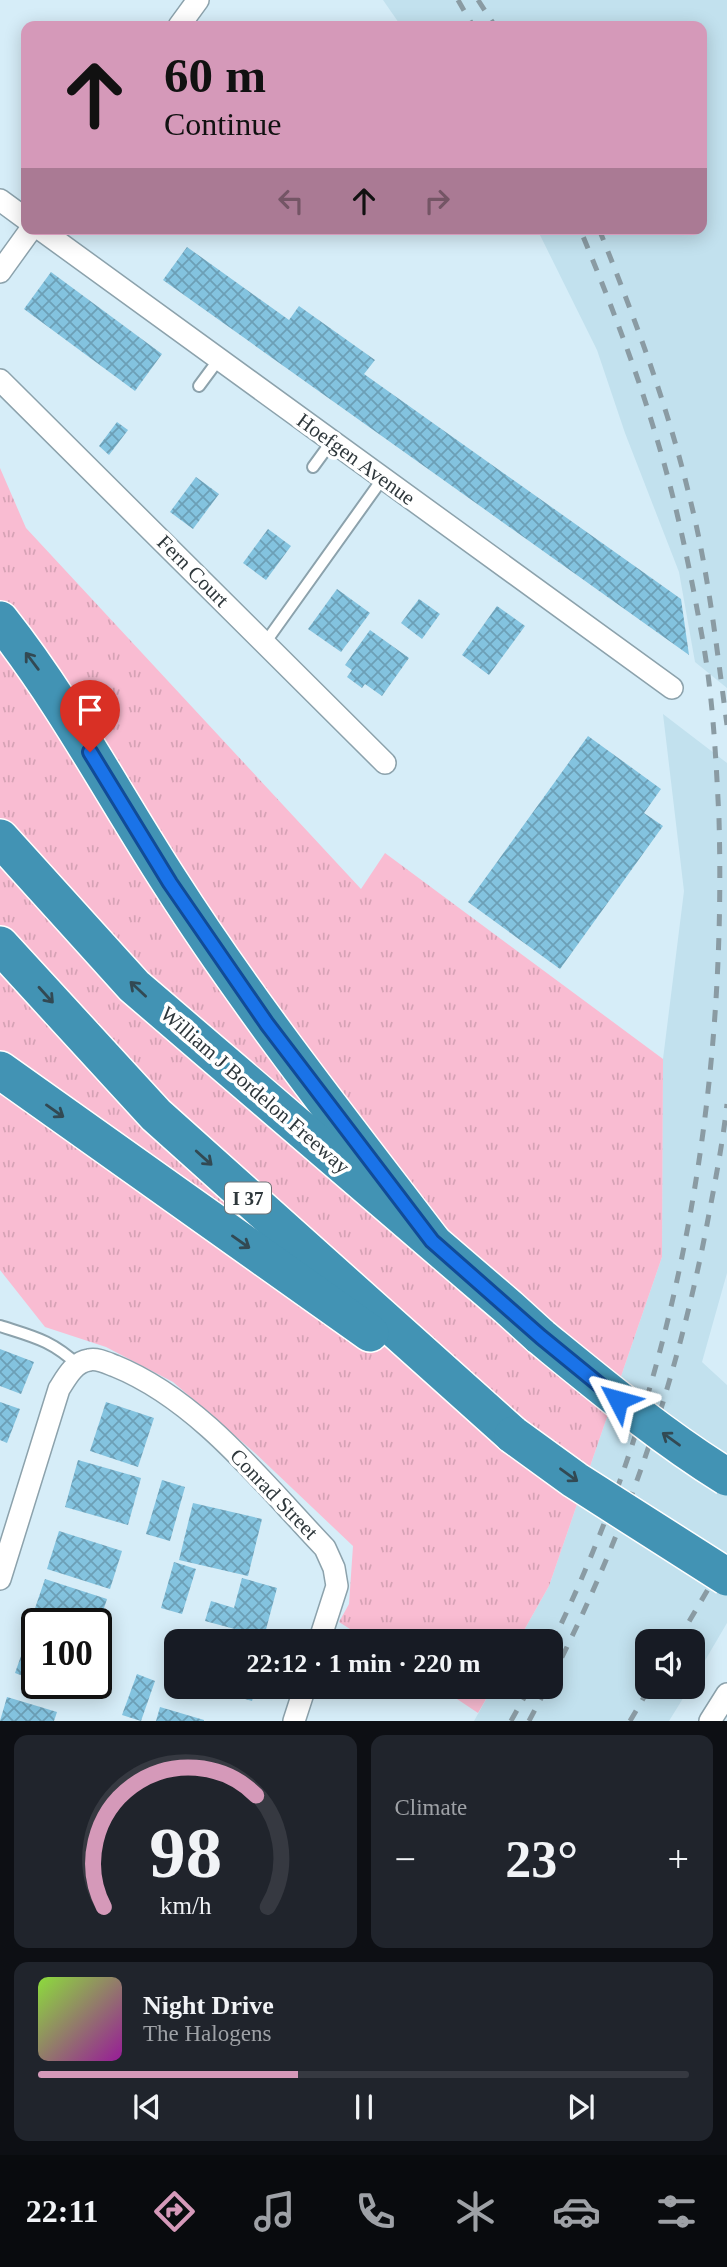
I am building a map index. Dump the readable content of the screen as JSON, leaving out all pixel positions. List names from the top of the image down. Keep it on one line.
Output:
{"streets":{"highway":["William J Bordelon Freeway","I 37"],"street":["Hoefgen Avenue","Fern Court","Conrad Street"]},"page":{"turn":["60 m","Continue"],"limit":"100","trip":"22:12 · 1 min · 220 m","tile":"Climate","heat":["−","23°","+"],"song":["Night Drive","The Halogens"],"tabs":"22:11","gauge":["98","km/h"]}}
